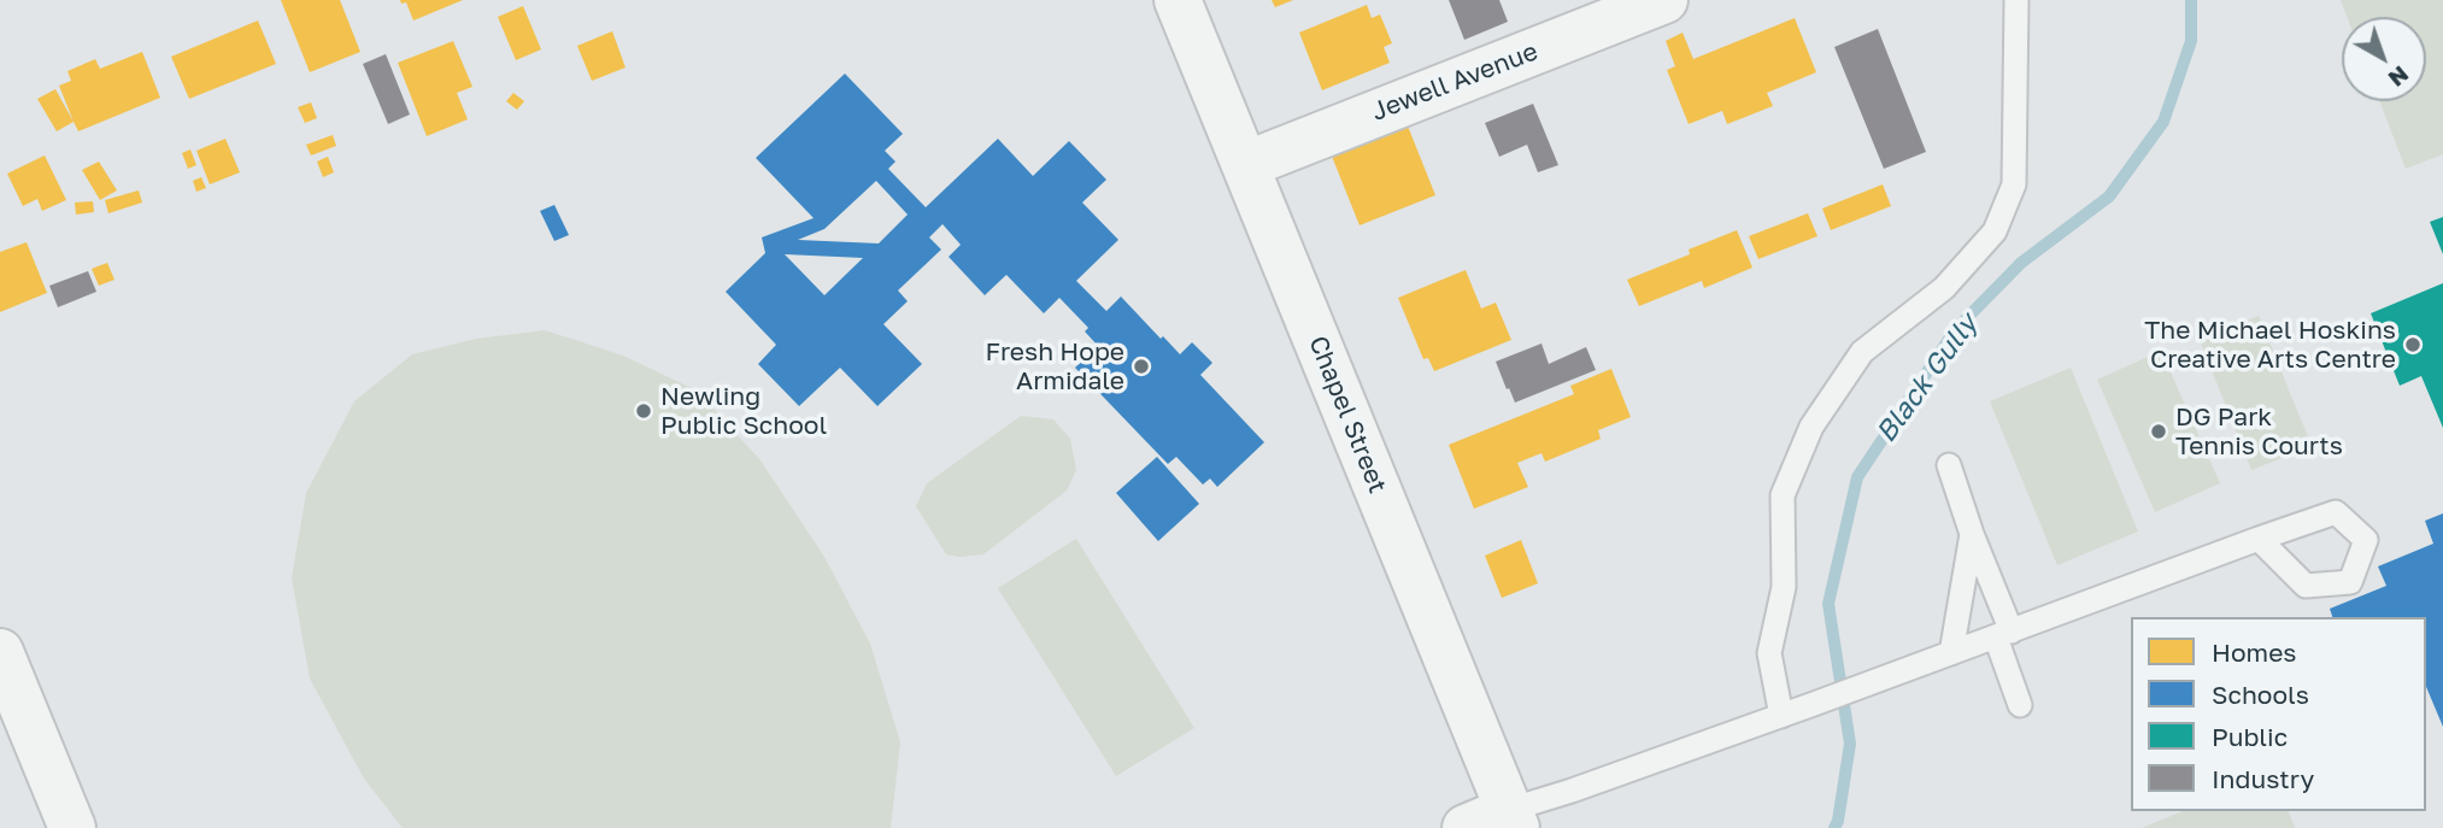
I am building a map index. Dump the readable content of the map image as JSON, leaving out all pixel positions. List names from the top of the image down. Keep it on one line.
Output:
{"streets":{"street":["Jewell Avenue","Chapel Street"]},"crossings":[["Jewell Avenue","Chapel Street"]],"water":["Black Gully"],"places":["The Michael Hoskins Creative Arts Centre","Fresh Hope Armidale","Newling Public School","DG Park Tennis Courts"],"legend":["Homes","Schools","Public","Industry"],"north":"bottom right"}
